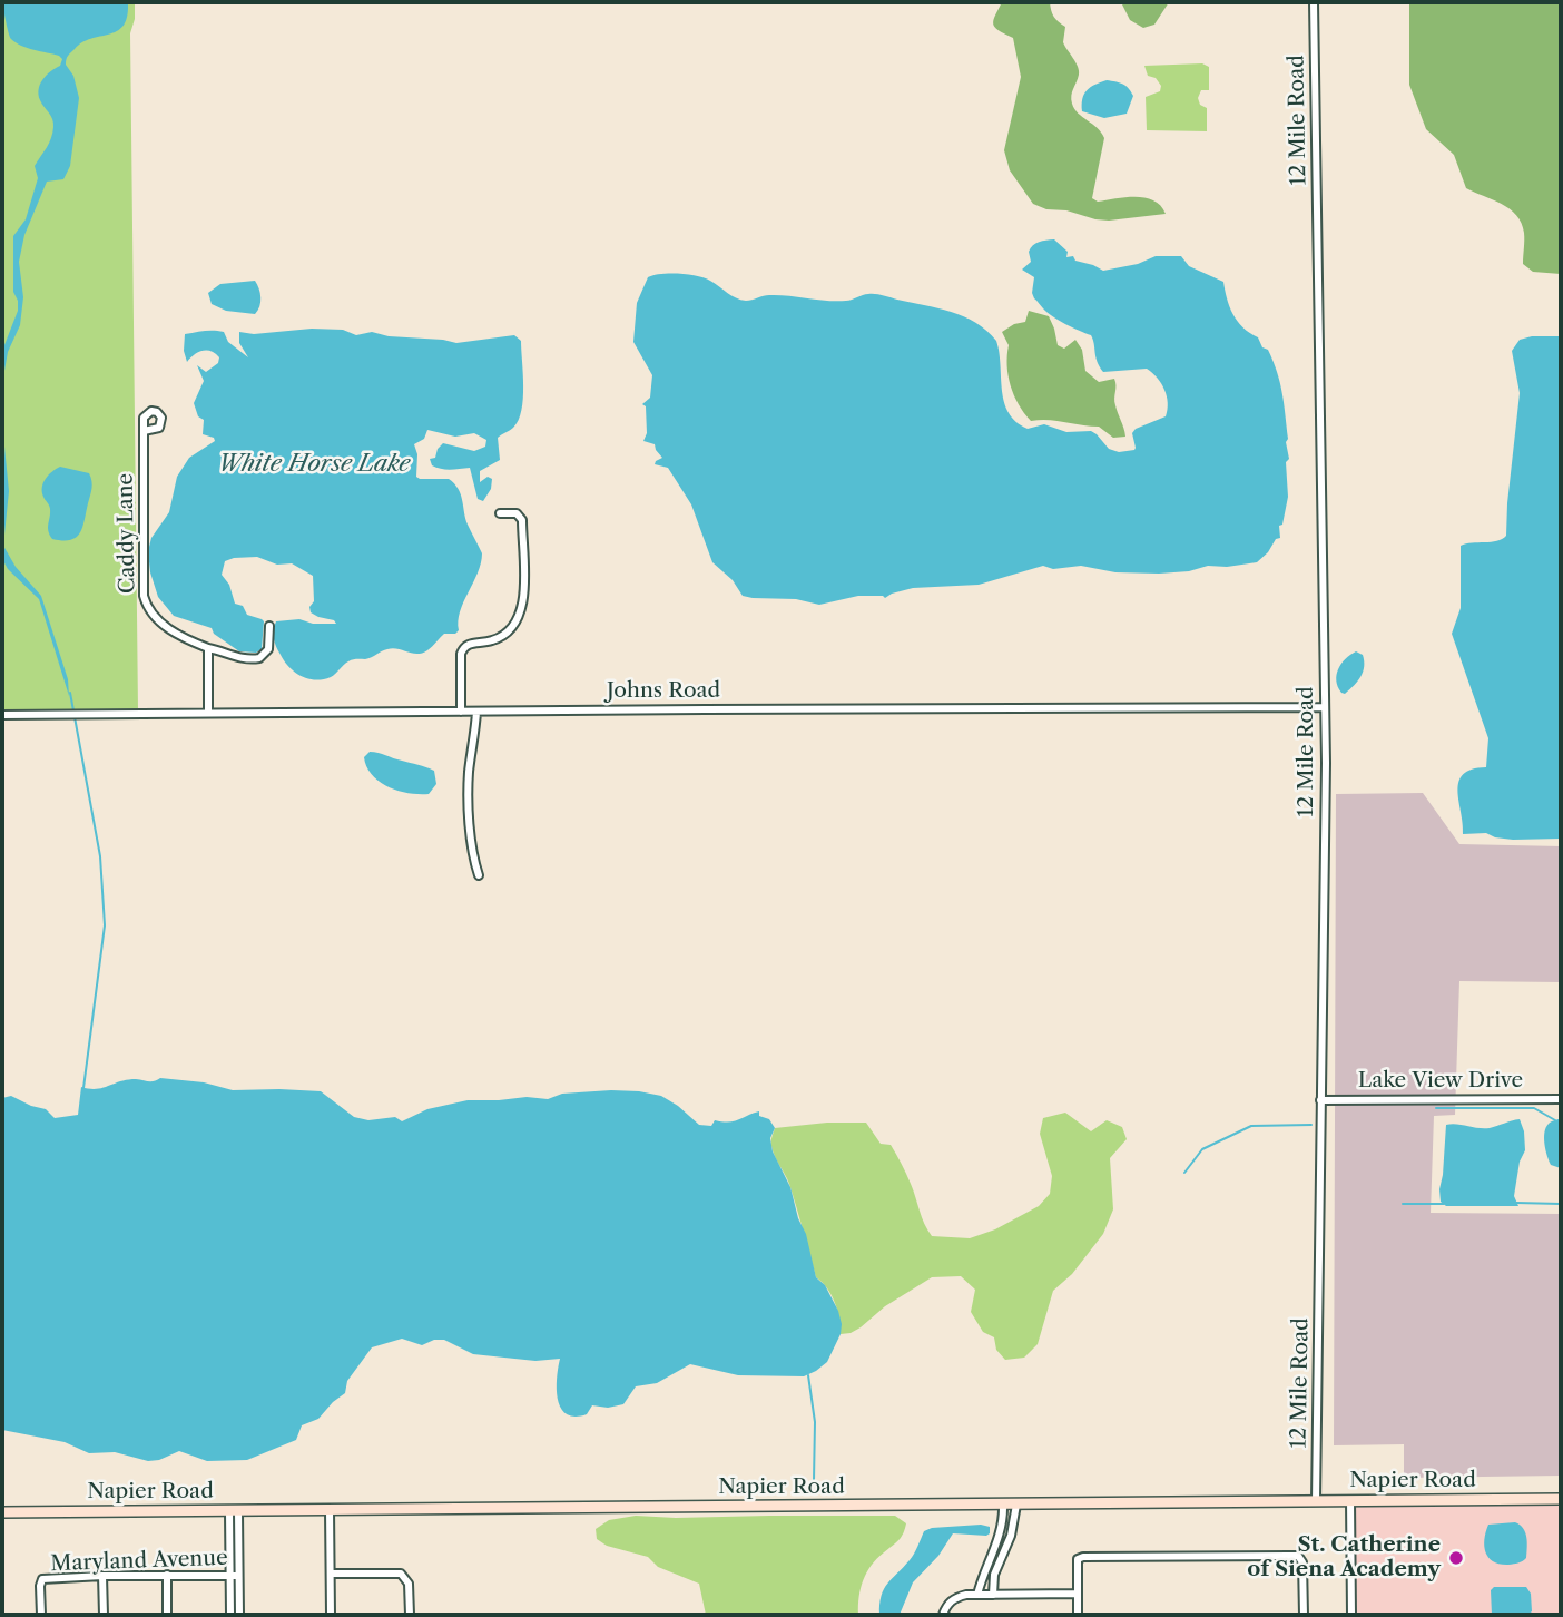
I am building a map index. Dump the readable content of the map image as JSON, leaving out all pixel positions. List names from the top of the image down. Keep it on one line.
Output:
{"streets":{"street":["12 Mile Road","Caddy Lane","Johns Road","Lake View Drive","Napier Road","Maryland Avenue"]},"crossings":[["12 Mile Road","Johns Road"],["12 Mile Road","Lake View Drive"],["12 Mile Road","Napier Road"]],"water":["White Horse Lake"],"places":["St. Catherine of Siena Academy"]}
